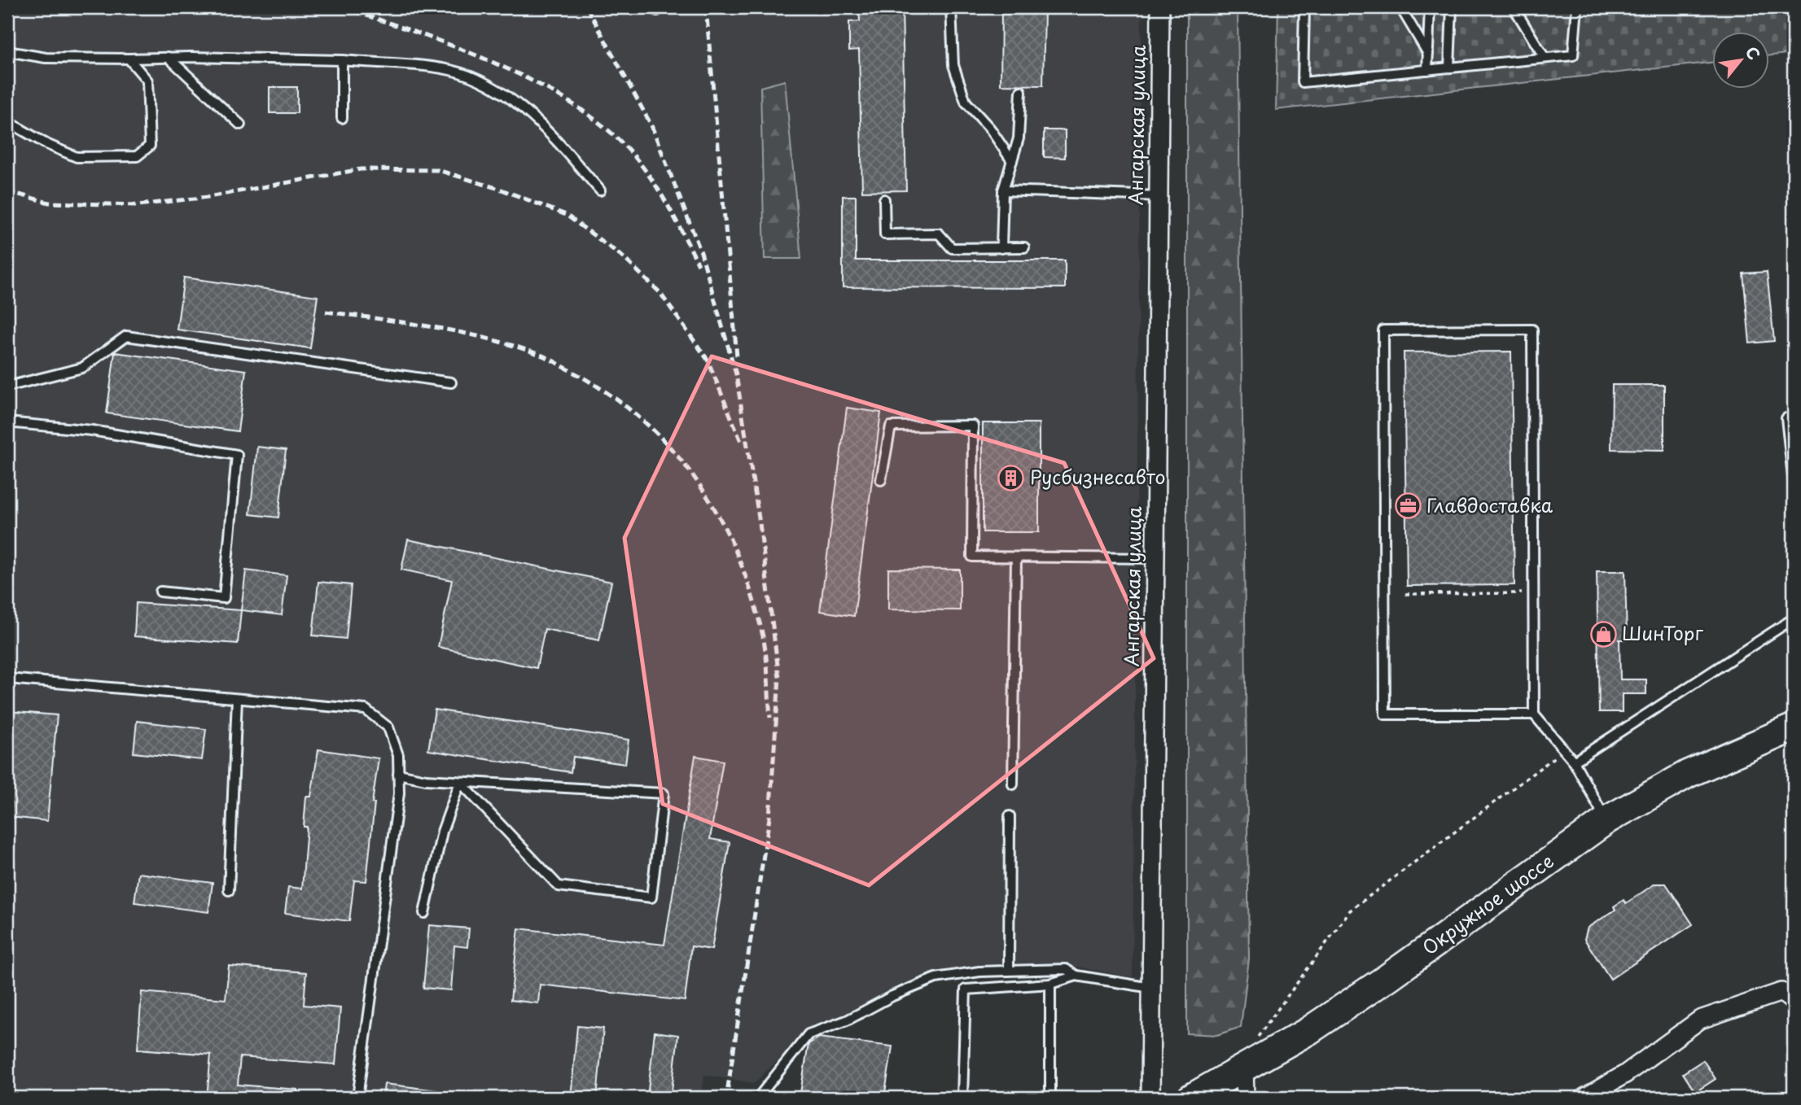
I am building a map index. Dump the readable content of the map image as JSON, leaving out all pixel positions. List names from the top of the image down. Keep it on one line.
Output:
{"streets":{"main road":["Окружное шоссе"],"street":["Ангарская улица"]},"places":{"building":["Русбизнесавто"],"office":["Главдоставка"],"shop":["ШинТорг"]},"north":"top right"}
